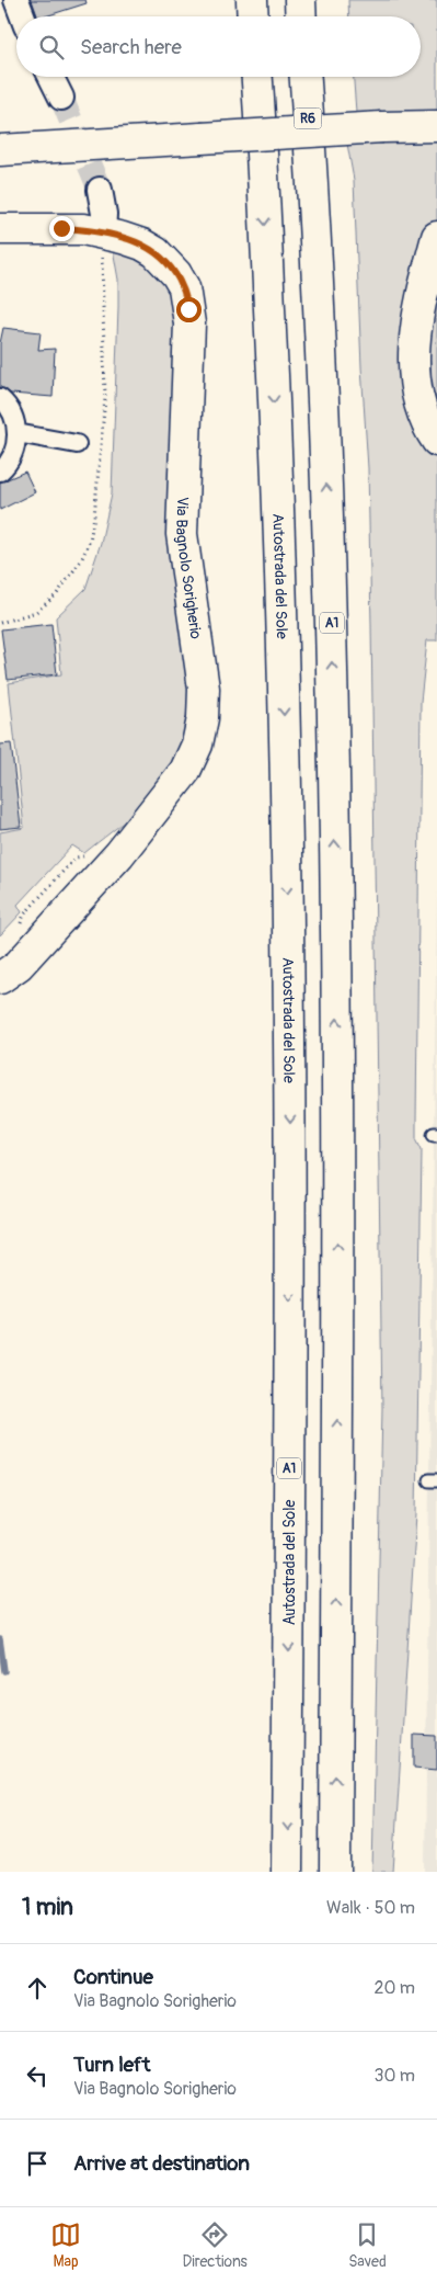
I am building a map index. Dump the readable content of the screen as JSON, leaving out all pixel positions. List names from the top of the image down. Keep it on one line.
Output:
{"streets":{"main road":["R6","Via Bagnolo Sorigherio","Autostrada del Sole","A1"]},"crossings":[["R6","A1"]],"page":{"search":"Search here","heading":["1 min","Walk · 50 m"],"list":[["Continue","Via Bagnolo Sorigherio","20 m"],["Turn left","Via Bagnolo Sorigherio","30 m"],"Arrive at destination"],"nav":["Map","Directions","Saved"]}}
